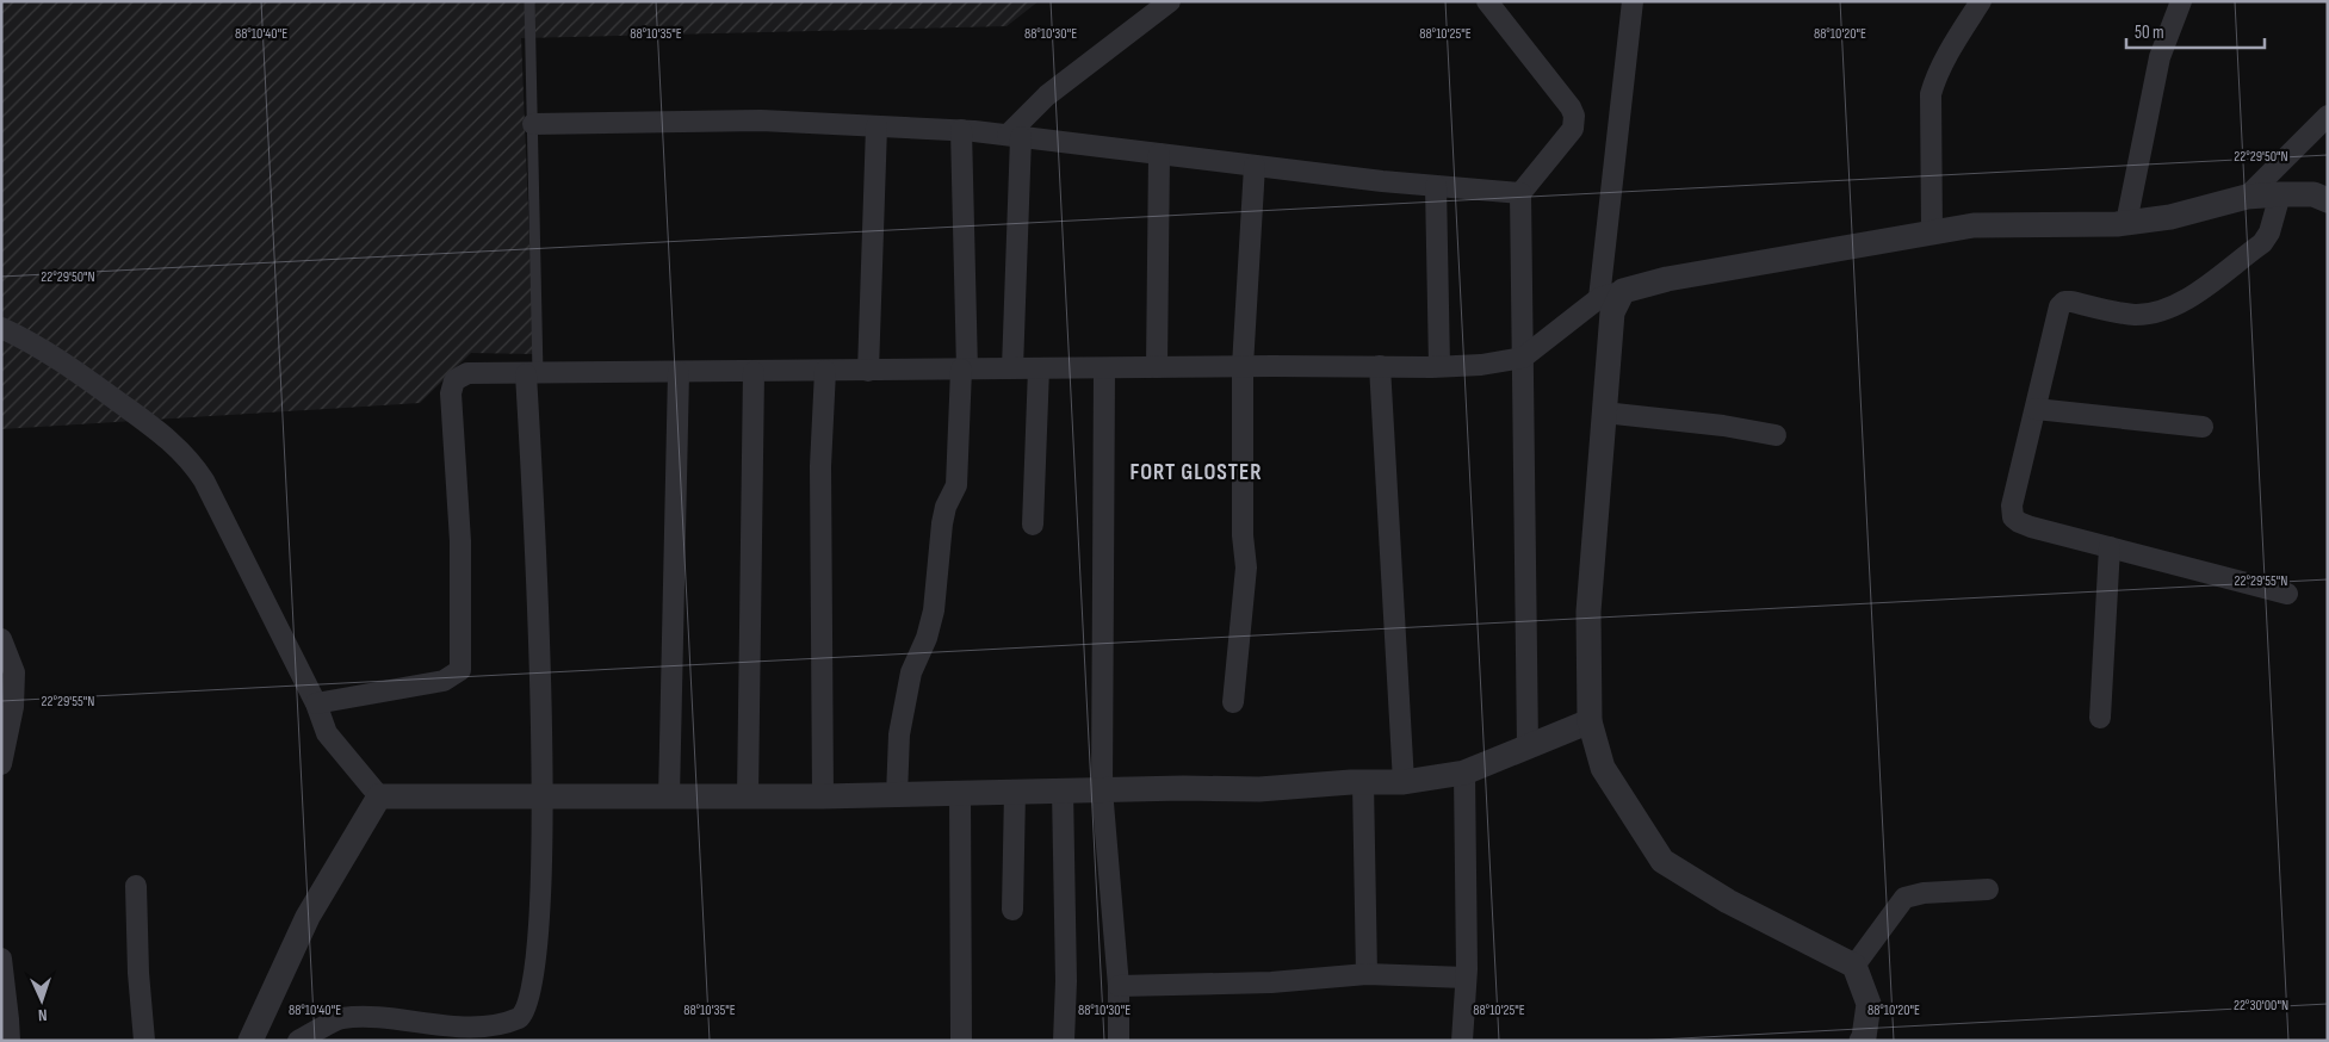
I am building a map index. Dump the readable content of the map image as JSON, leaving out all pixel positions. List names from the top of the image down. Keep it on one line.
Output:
{"districts":["FORT GLOSTER"],"scale_bar":"50 m","north":"bottom","coordinates":["88°10'40\"E","88°10'35\"E","88°10'30\"E","88°10'25\"E","88°10'20\"E","22°29'50\"N","22°29'55\"N","22°30'00\"N"]}
